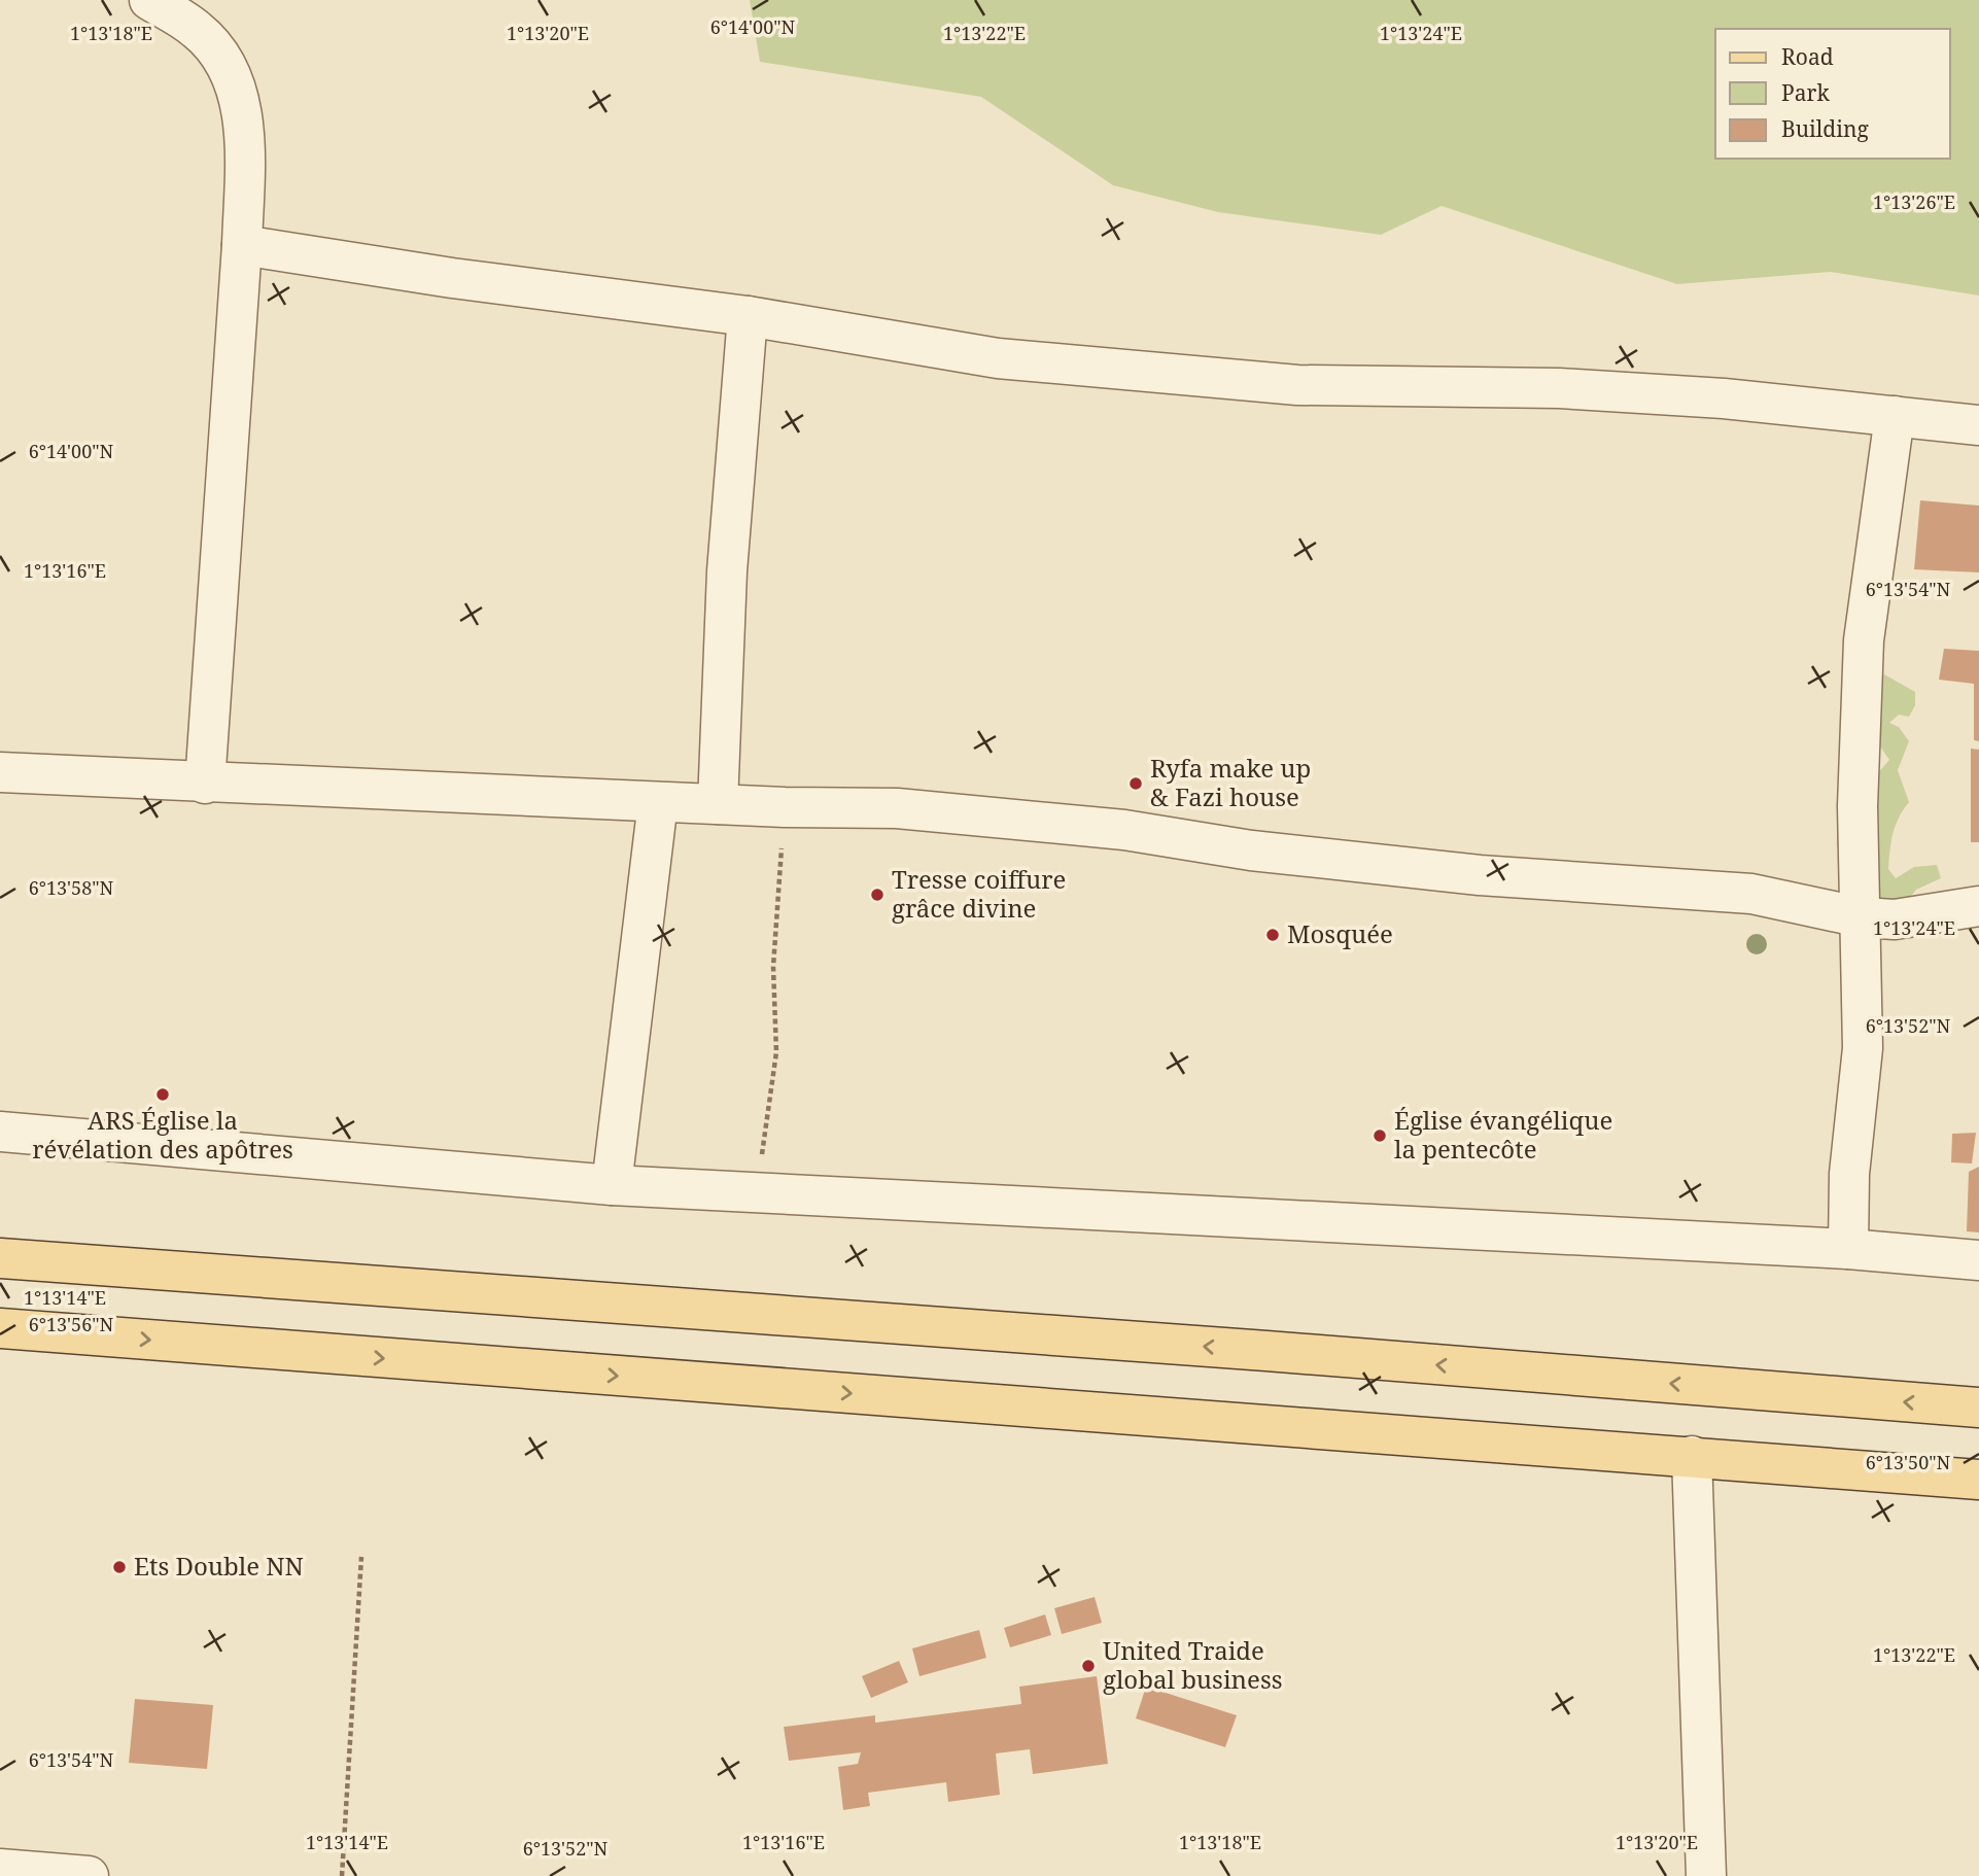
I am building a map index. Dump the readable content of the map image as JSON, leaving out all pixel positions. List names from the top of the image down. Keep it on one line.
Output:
{"places":["Ryfa make up & Fazi house","Tresse coiffure grâce divine","Mosquée","ARS Église la révélation des apôtres","Église évangélique la pentecôte","Ets Double NN","United Traide global business"],"legend":["Road","Park","Building"],"coordinates":["6°14'00\"N","1°13'18\"E","1°13'20\"E","1°13'22\"E","1°13'24\"E","1°13'26\"E","1°13'16\"E","6°13'54\"N","6°13'58\"N","6°13'52\"N","1°13'14\"E","6°13'56\"N","6°13'50\"N"]}
